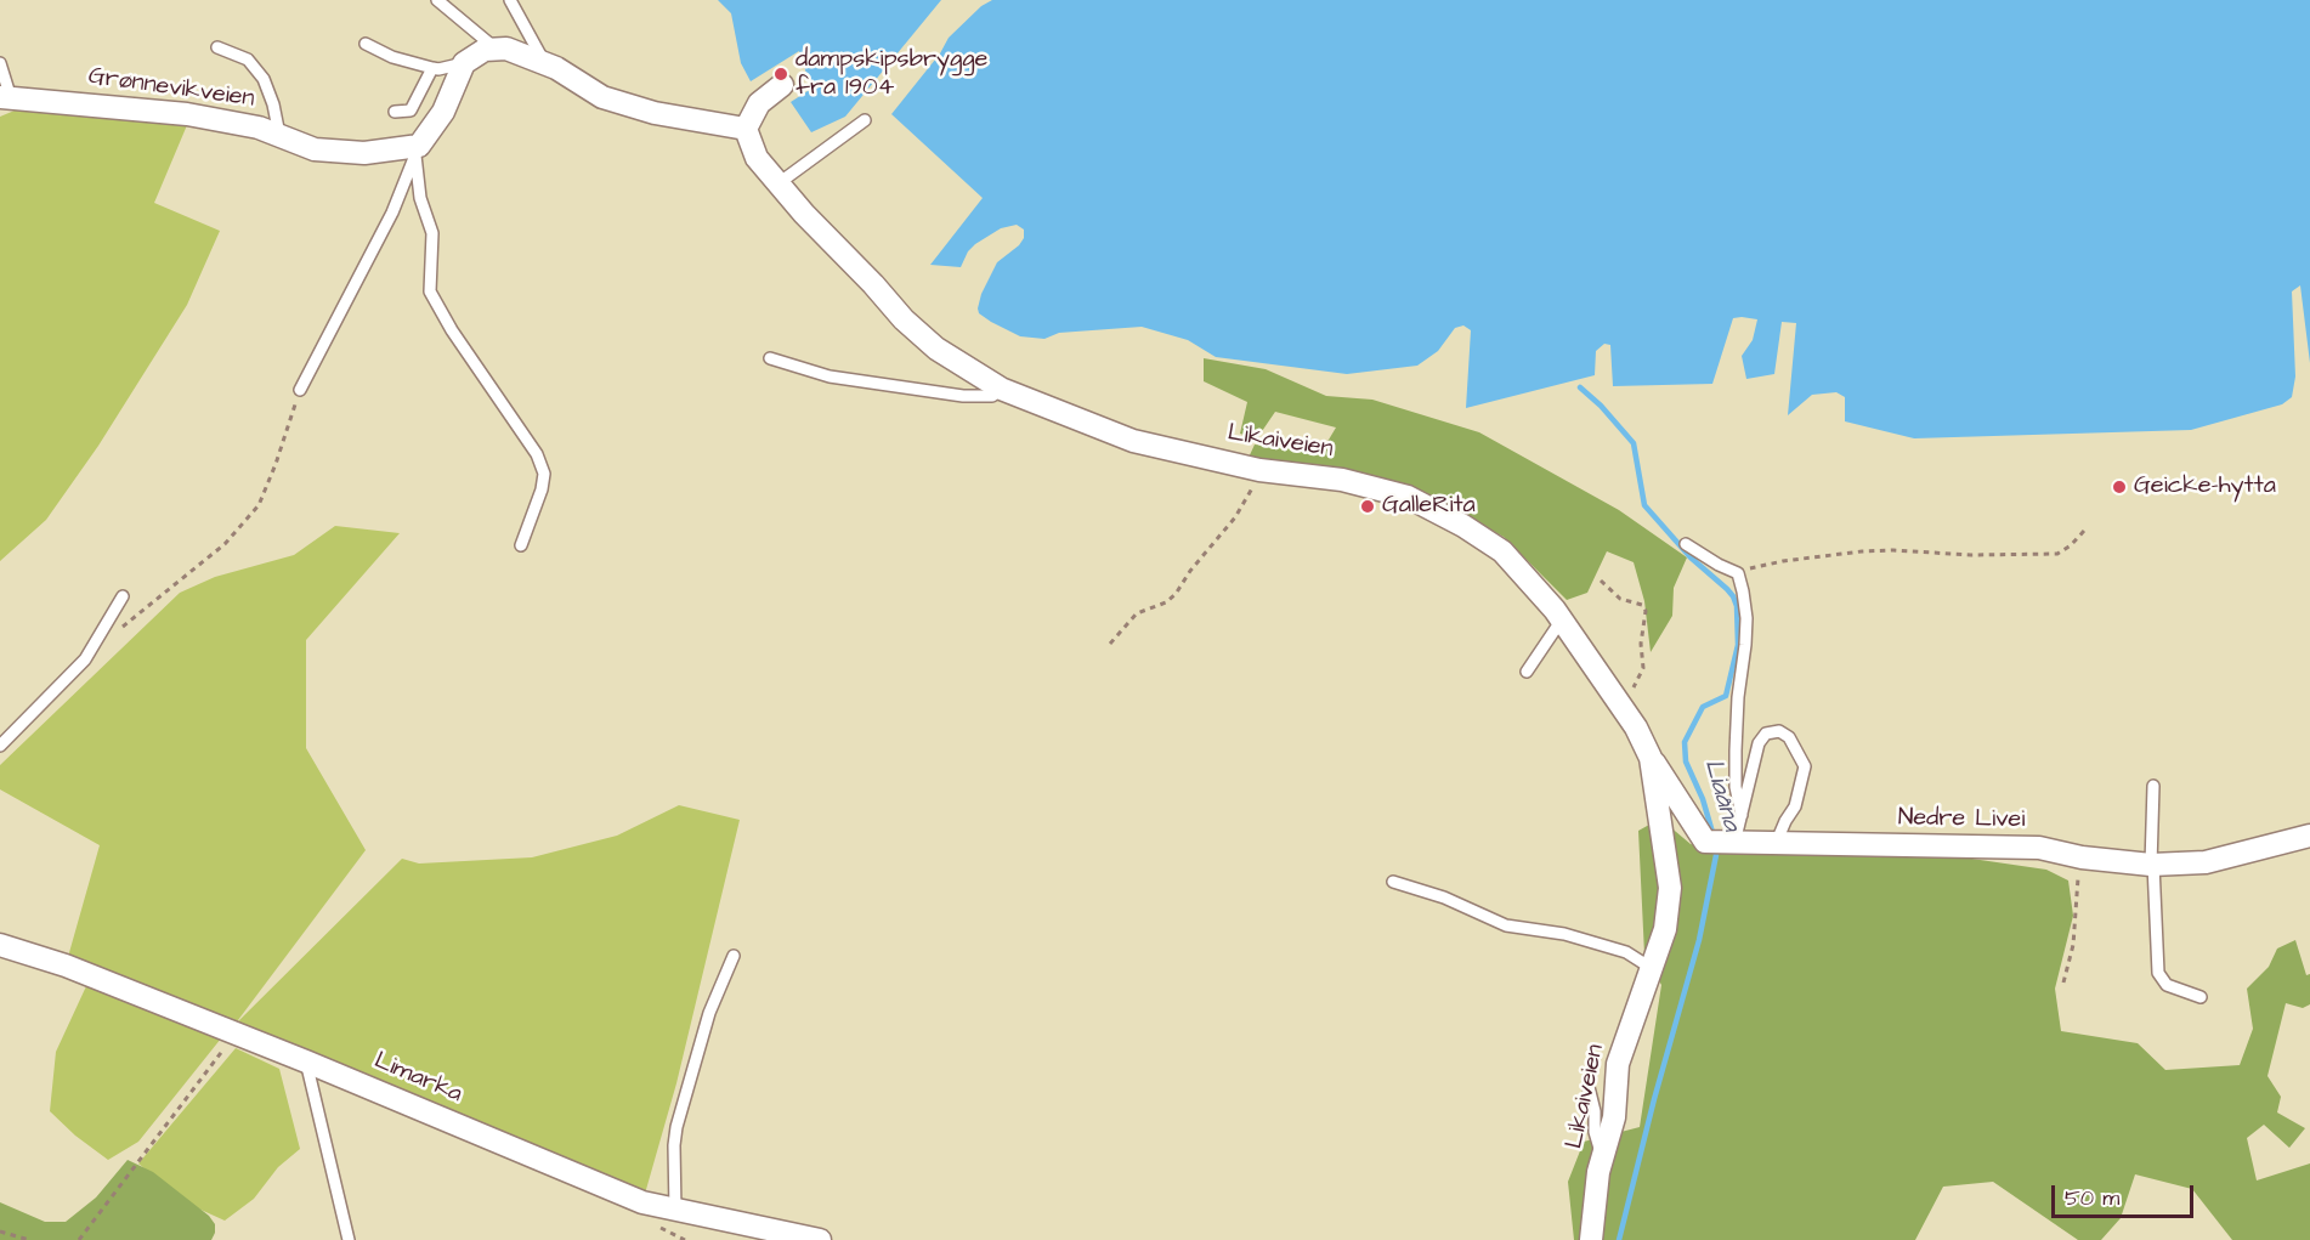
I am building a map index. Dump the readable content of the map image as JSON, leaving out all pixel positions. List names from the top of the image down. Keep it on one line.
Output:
{"streets":{"street":["Grønnevikveien","Likaiveien","Nedre Livei","Limarka"]},"crossings":[["Likaiveien","Nedre Livei"]],"water":["Liaåna"],"places":["dampskipsbrygge fra 1904","Geicke-hytta","GalleRita"],"scale_bar":"50 m"}
